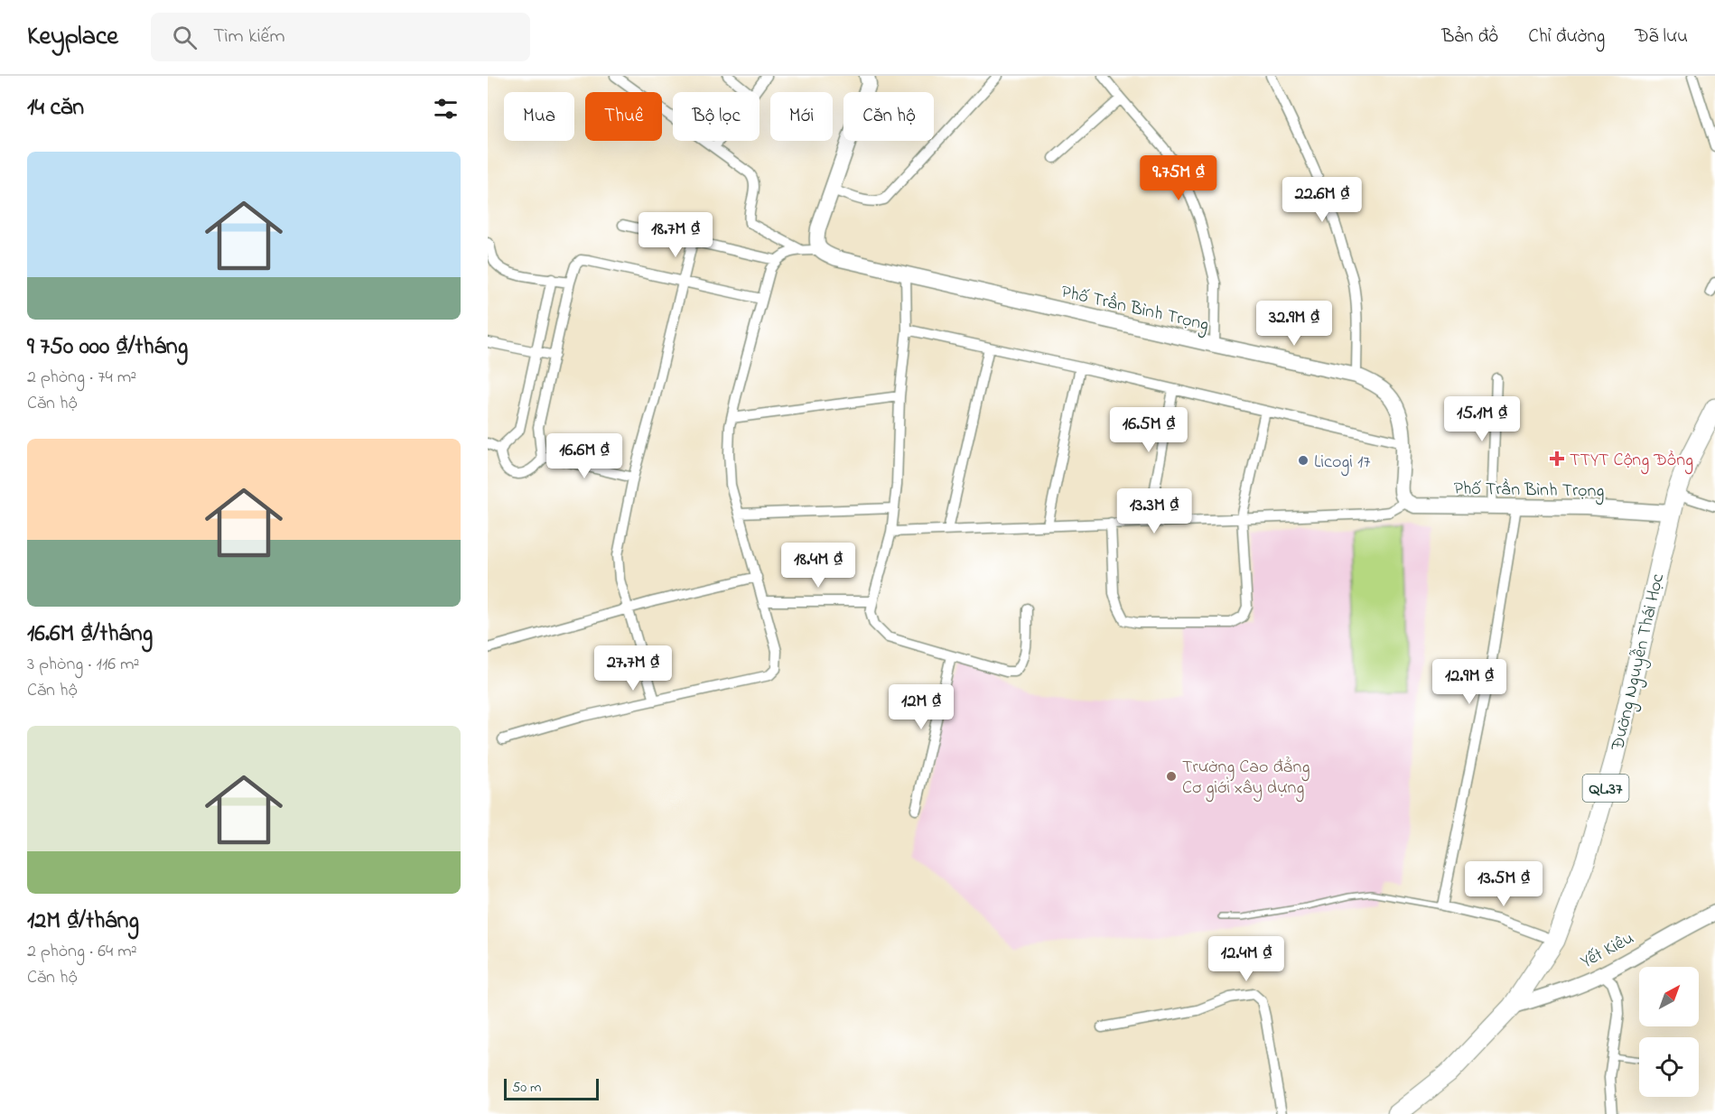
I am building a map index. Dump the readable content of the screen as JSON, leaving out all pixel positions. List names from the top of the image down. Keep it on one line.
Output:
{"streets":{"highway":["Đường Nguyễn Thái Học","QL.37"],"street":["Phố Trần Bình Trọng","Yết Kiêu"]},"crossings":[["Phố Trần Bình Trọng","Đường Nguyễn Thái Học"],["Đường Nguyễn Thái Học","Yết Kiêu"]],"places":{"health":["TTYT Cộng Đồng"],"other":["Licogi 17","Trường Cao đẳng Cơ giới xây dựng"]},"scale_bar":"50 m","north":"top right","page":{"header":"Keyplace","search":"Tìm kiếm","nav":["Bản đồ","Chỉ đường","Đã lưu"],"heading":"14 căn","chip":["Mua","Thuê","Bộ lọc","Mới","Căn hộ"],"list":[{"name":"9 750 000 ₫/tháng","note":"2 phòng · 74 m² · Căn hộ"},{"name":"16.6M ₫/tháng","note":"3 phòng · 116 m² · Căn hộ"},{"name":"12M ₫/tháng","note":"2 phòng · 64 m² · Căn hộ"}],"price":["9.75M ₫","22.6M ₫","18.7M ₫","32.9M ₫","15.1M ₫","16.5M ₫","16.6M ₫","13.3M ₫","18.4M ₫","27.7M ₫","12.9M ₫","12M ₫","13.5M ₫","12.4M ₫"],"scale":"50 m"}}
